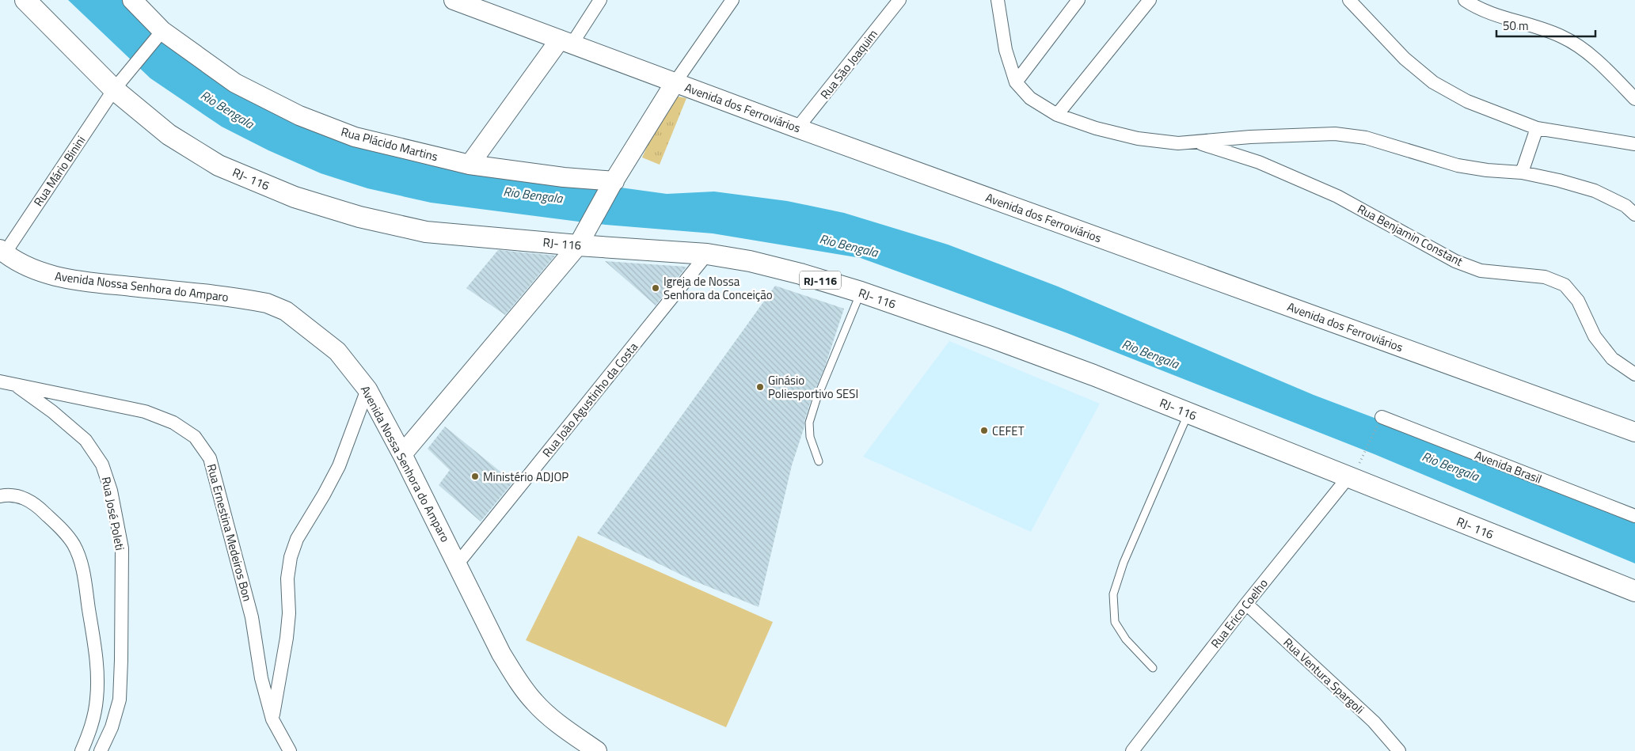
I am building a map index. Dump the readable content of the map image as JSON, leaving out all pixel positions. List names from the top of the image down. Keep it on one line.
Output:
{"streets":{"main road":["Avenida dos Ferroviários","Rua Plácido Martins","RJ- 116","RJ-116","Avenida Nossa Senhora do Amparo"],"street":["Rua São Joaquim","Rua Mário Binini","Rua Benjamin Constant","Rua João Agustinho da Costa","Avenida Brasil","Rua José Poleti","Rua Ernestina Medeiros Bon","Rua Erico Coelho","Rua Ventura Spargoli"]},"crossings":[["Rua São Joaquim","Avenida dos Ferroviários"],["Rua Plácido Martins","Rua Mário Binini"],["Rua Mário Binini","RJ- 116"],["Rua Mário Binini","Avenida Nossa Senhora do Amparo"],["RJ- 116","Rua João Agustinho da Costa"],["RJ- 116","Rua Erico Coelho"],["Avenida Nossa Senhora do Amparo","Rua João Agustinho da Costa"],["Rua José Poleti","Rua Ernestina Medeiros Bon"],["Rua Erico Coelho","Rua Ventura Spargoli"]],"water":["Rio Bengala"],"places":["Igreja de Nossa Senhora da Conceição","Ginásio Poliesportivo SESI","CEFET","Ministério ADJOP"],"scale_bar":"50 m"}
